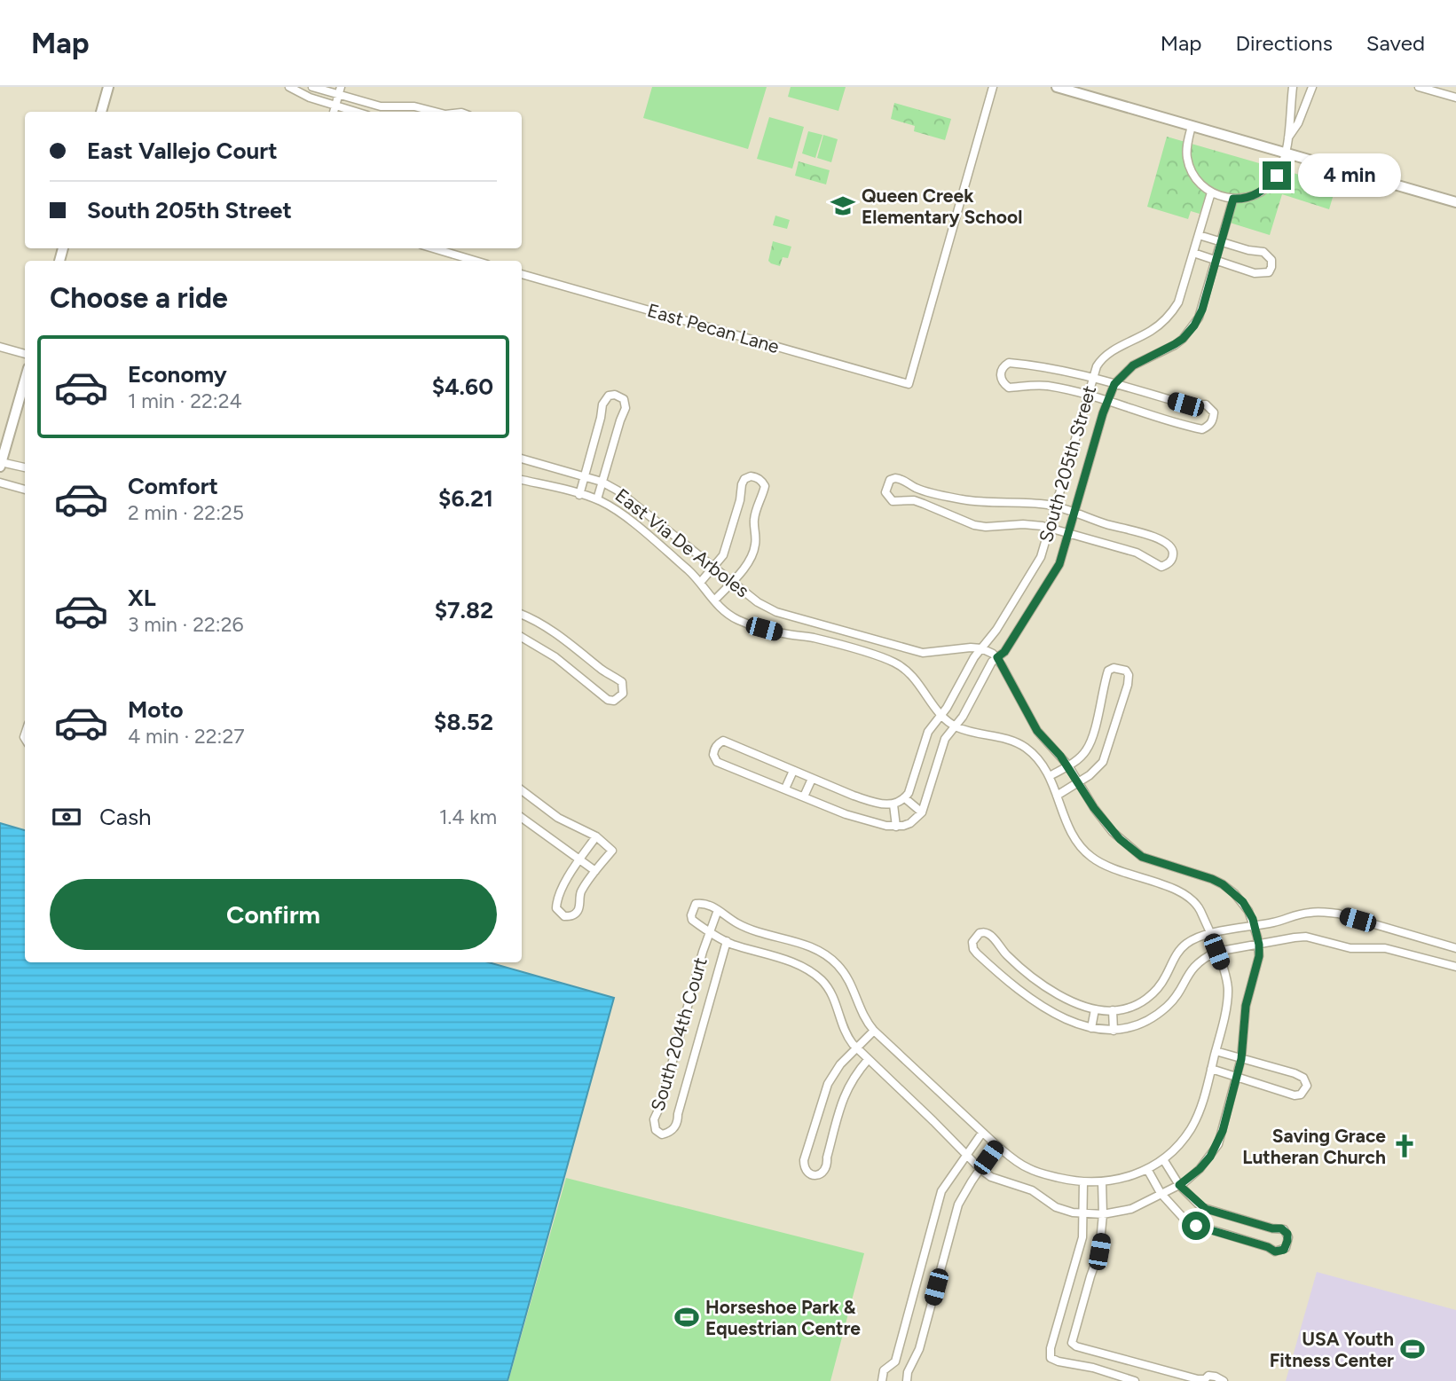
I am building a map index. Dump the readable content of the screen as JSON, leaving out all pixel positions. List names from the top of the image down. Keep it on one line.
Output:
{"streets":{"street":["East Pecan Lane","South 205th Street","East Via De Arboles","South 204th Court"]},"crossings":[["South 205th Street","East Via De Arboles"]],"places":{"school or university":["Queen Creek Elementary School"],"church":["Saving Grace Lutheran Church"],"sports":["Horseshoe Park & Equestrian Centre","USA Youth Fitness Center"]},"page":{"header":"Map","nav":["Map","Directions","Saved"],"banner":["East Vallejo Court","South 205th Street"],"bubble":"4 min","heading":"Choose a ride","list":[{"name":"Economy","note":"1 min · 22:24","value":"$4.60"},{"name":"Comfort","note":"2 min · 22:25","value":"$6.21"},{"name":"XL","note":"3 min · 22:26","value":"$7.82"},{"name":"Moto","note":"4 min · 22:27","value":"$8.52"}],"pay":["Cash","1.4 km"],"buttons":"Confirm"}}
